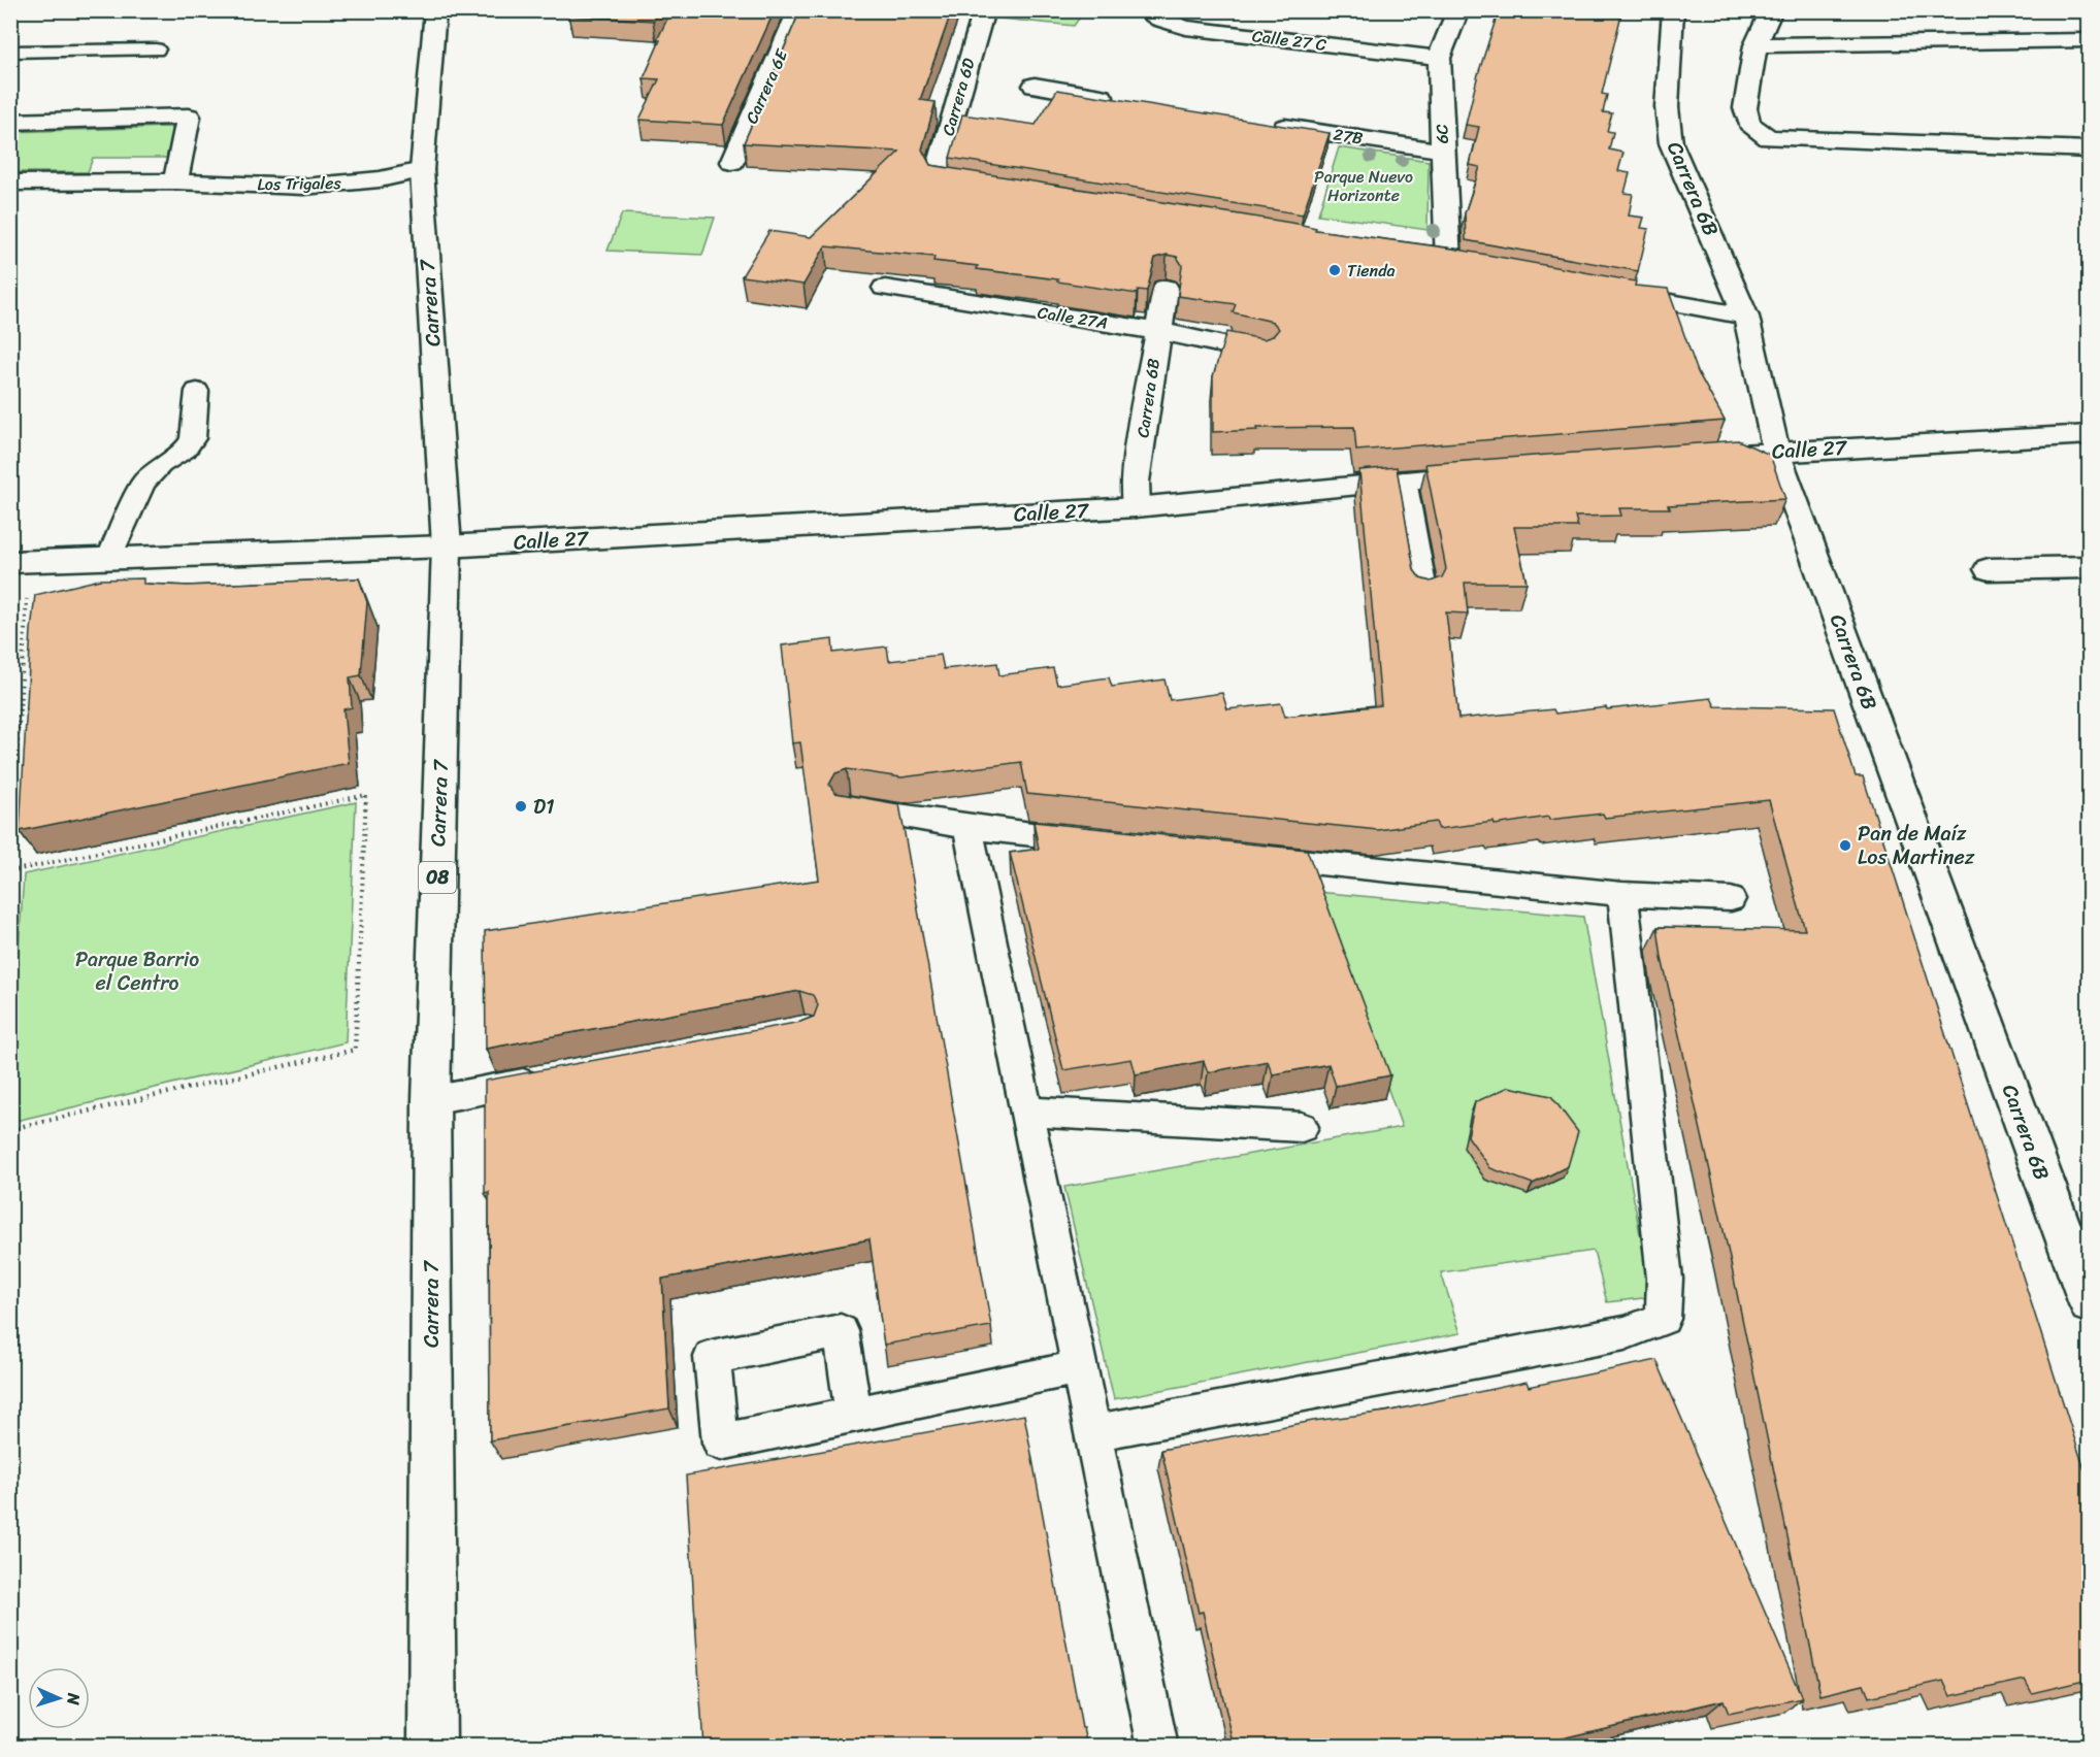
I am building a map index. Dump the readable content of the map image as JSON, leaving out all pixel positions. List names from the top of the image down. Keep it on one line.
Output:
{"streets":{"street":["Calle 27 C","Carrera 6E","Carrera 6D","6C","27B","Los Trigales","Carrera 6B","Carrera 7","Calle 27A","Calle 27","08"]},"crossings":[["Calle 27 C","6C"],["6C","27B"],["Los Trigales","Carrera 7"],["Carrera 6B","Calle 27A"],["Carrera 6B","Calle 27"],["Carrera 7","Calle 27"]],"parks":["Parque Nuevo Horizonte","Parque Barrio el Centro"],"places":["Tienda","D1","Pan de Maíz Los Martinez"],"north":"right"}
